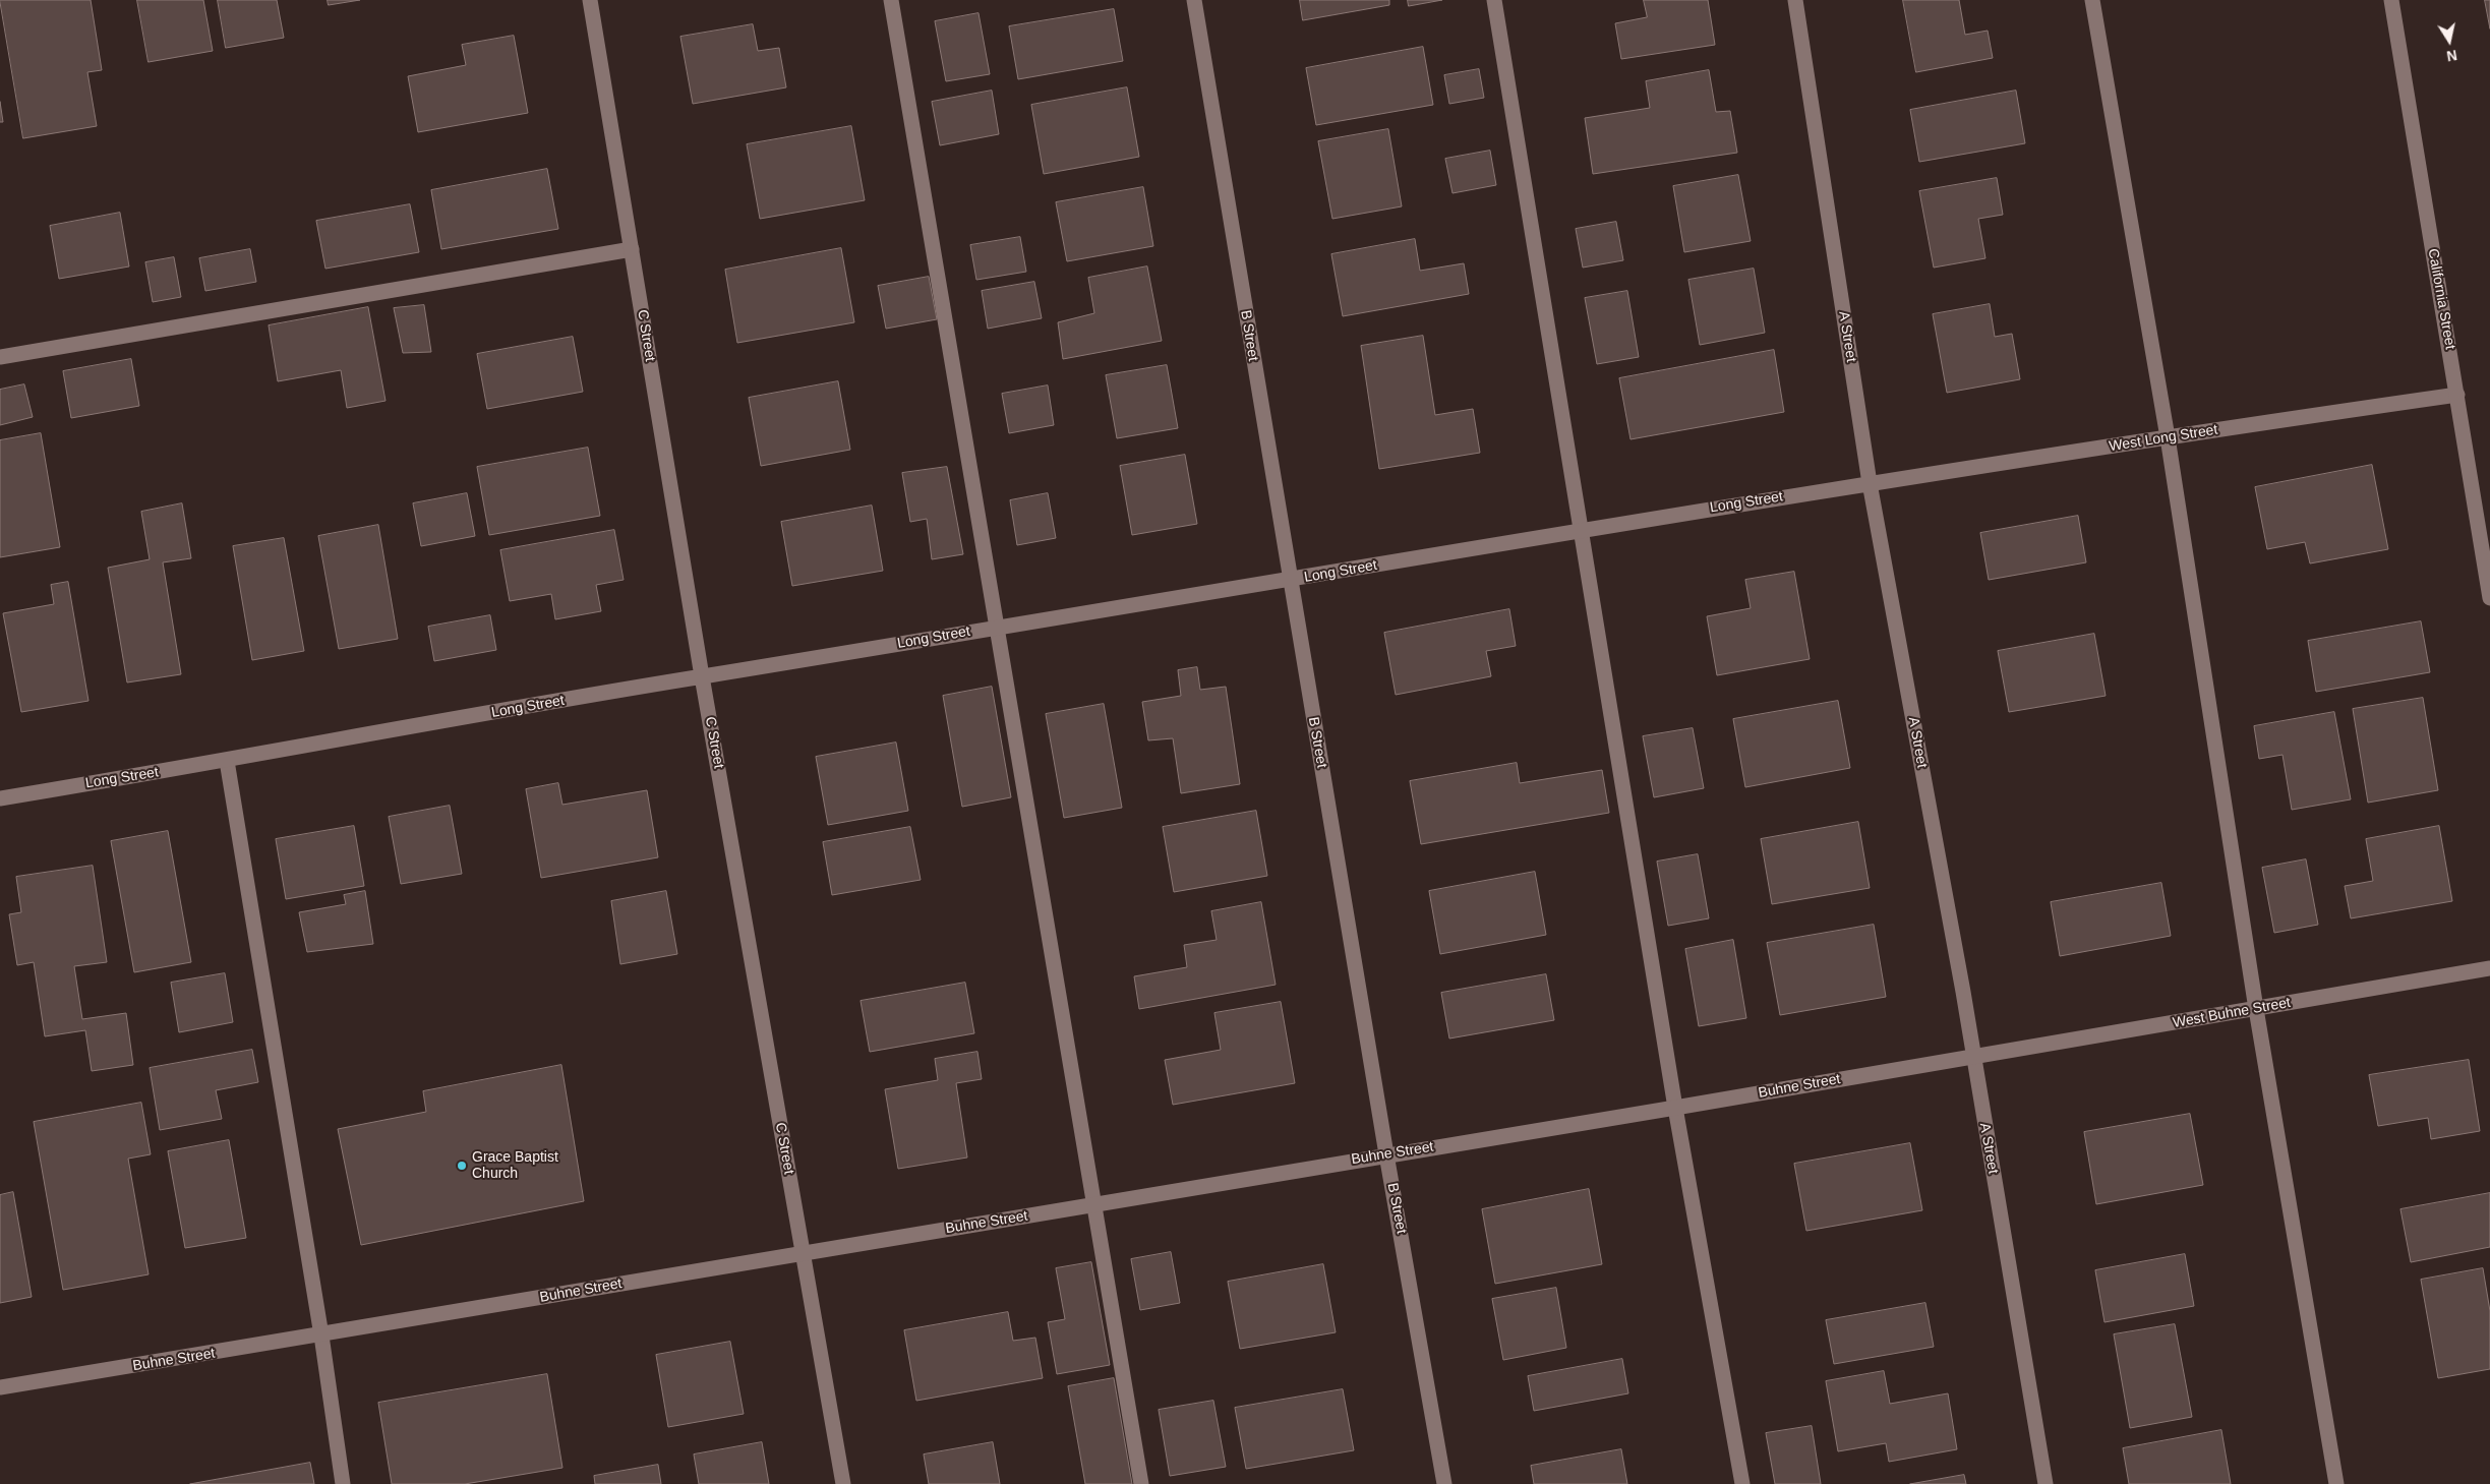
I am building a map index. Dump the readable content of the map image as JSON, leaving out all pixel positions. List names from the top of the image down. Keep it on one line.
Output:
{"streets":{"street":["California Street","C Street","B Street","A Street","West Long Street","Long Street","West Buhne Street","Buhne Street"]},"crossings":[["California Street","West Long Street"],["C Street","Long Street"],["C Street","Buhne Street"],["B Street","Long Street"],["B Street","Buhne Street"],["A Street","West Long Street"],["A Street","Long Street"],["A Street","West Buhne Street"],["A Street","Buhne Street"],["West Long Street","Long Street"],["West Buhne Street","Buhne Street"]],"places":["Grace Baptist Church"],"north":"bottom"}
